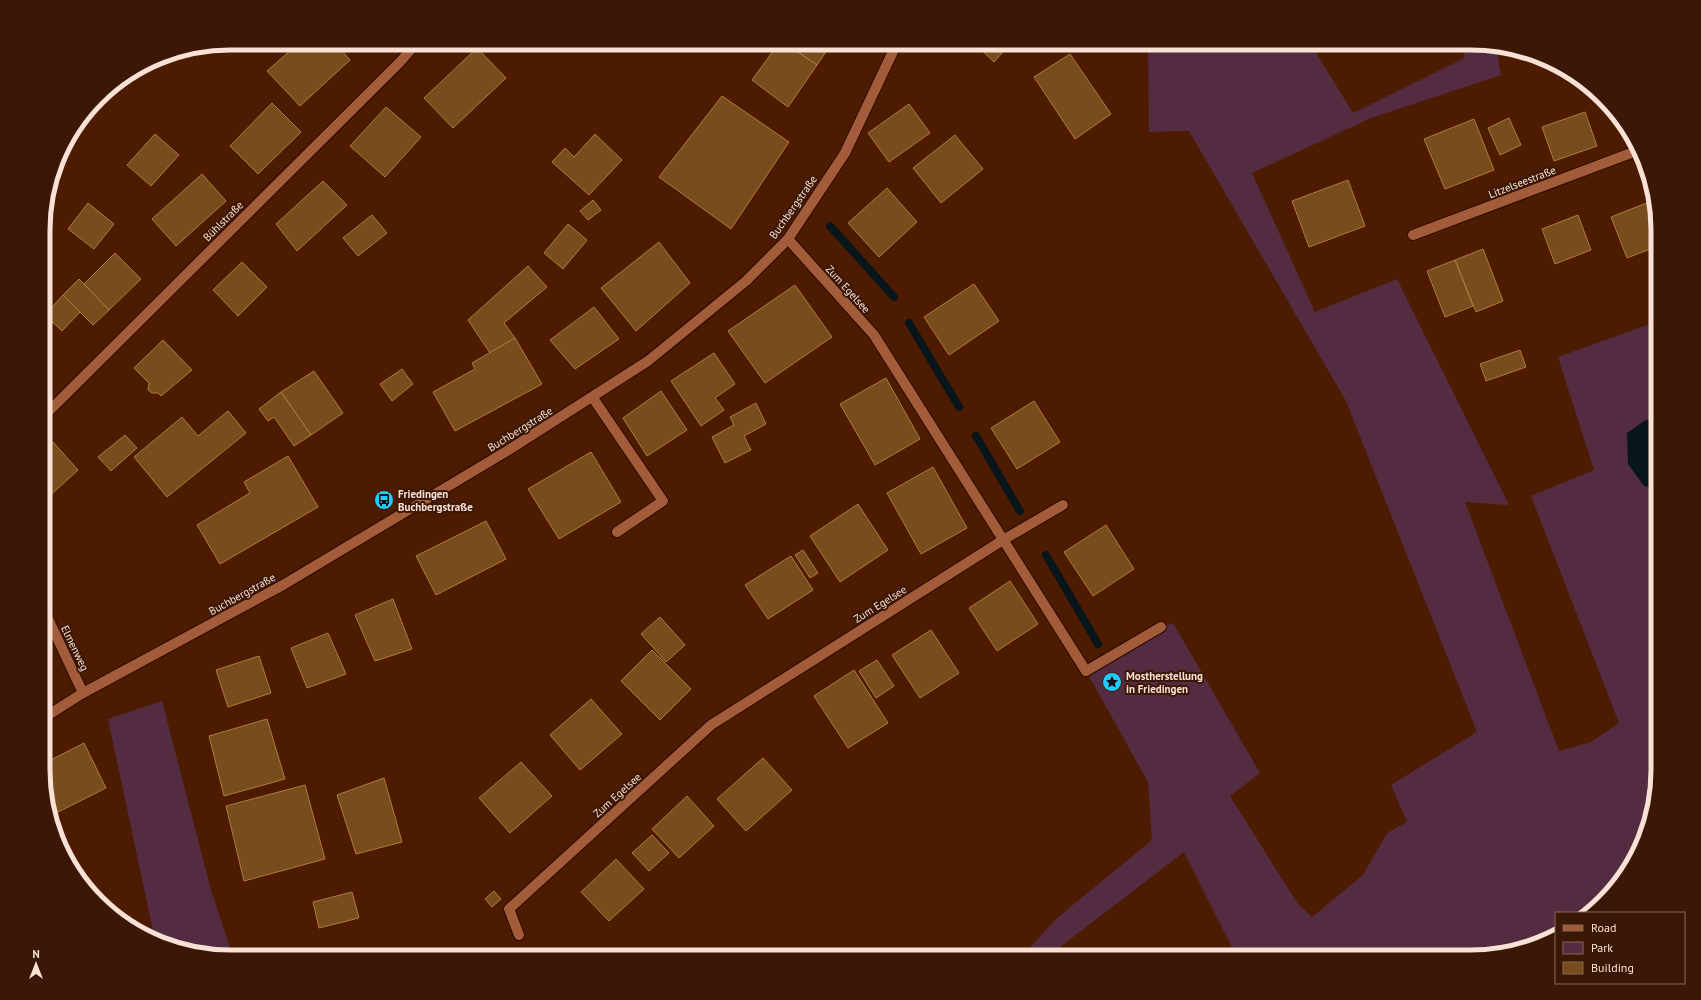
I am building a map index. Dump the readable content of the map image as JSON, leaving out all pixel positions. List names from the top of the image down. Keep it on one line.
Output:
{"streets":{"street":["Litzelseestraße","Buchbergstraße","Bühlstraße","Zum Egelsee","Elmenweg"]},"crossings":[["Buchbergstraße","Zum Egelsee"],["Buchbergstraße","Elmenweg"]],"places":{"bus stop":["Friedingen Buchbergstraße"],"place":["Mostherstellung in Friedingen"]},"legend":["Road","Park","Building"],"north":"top"}
